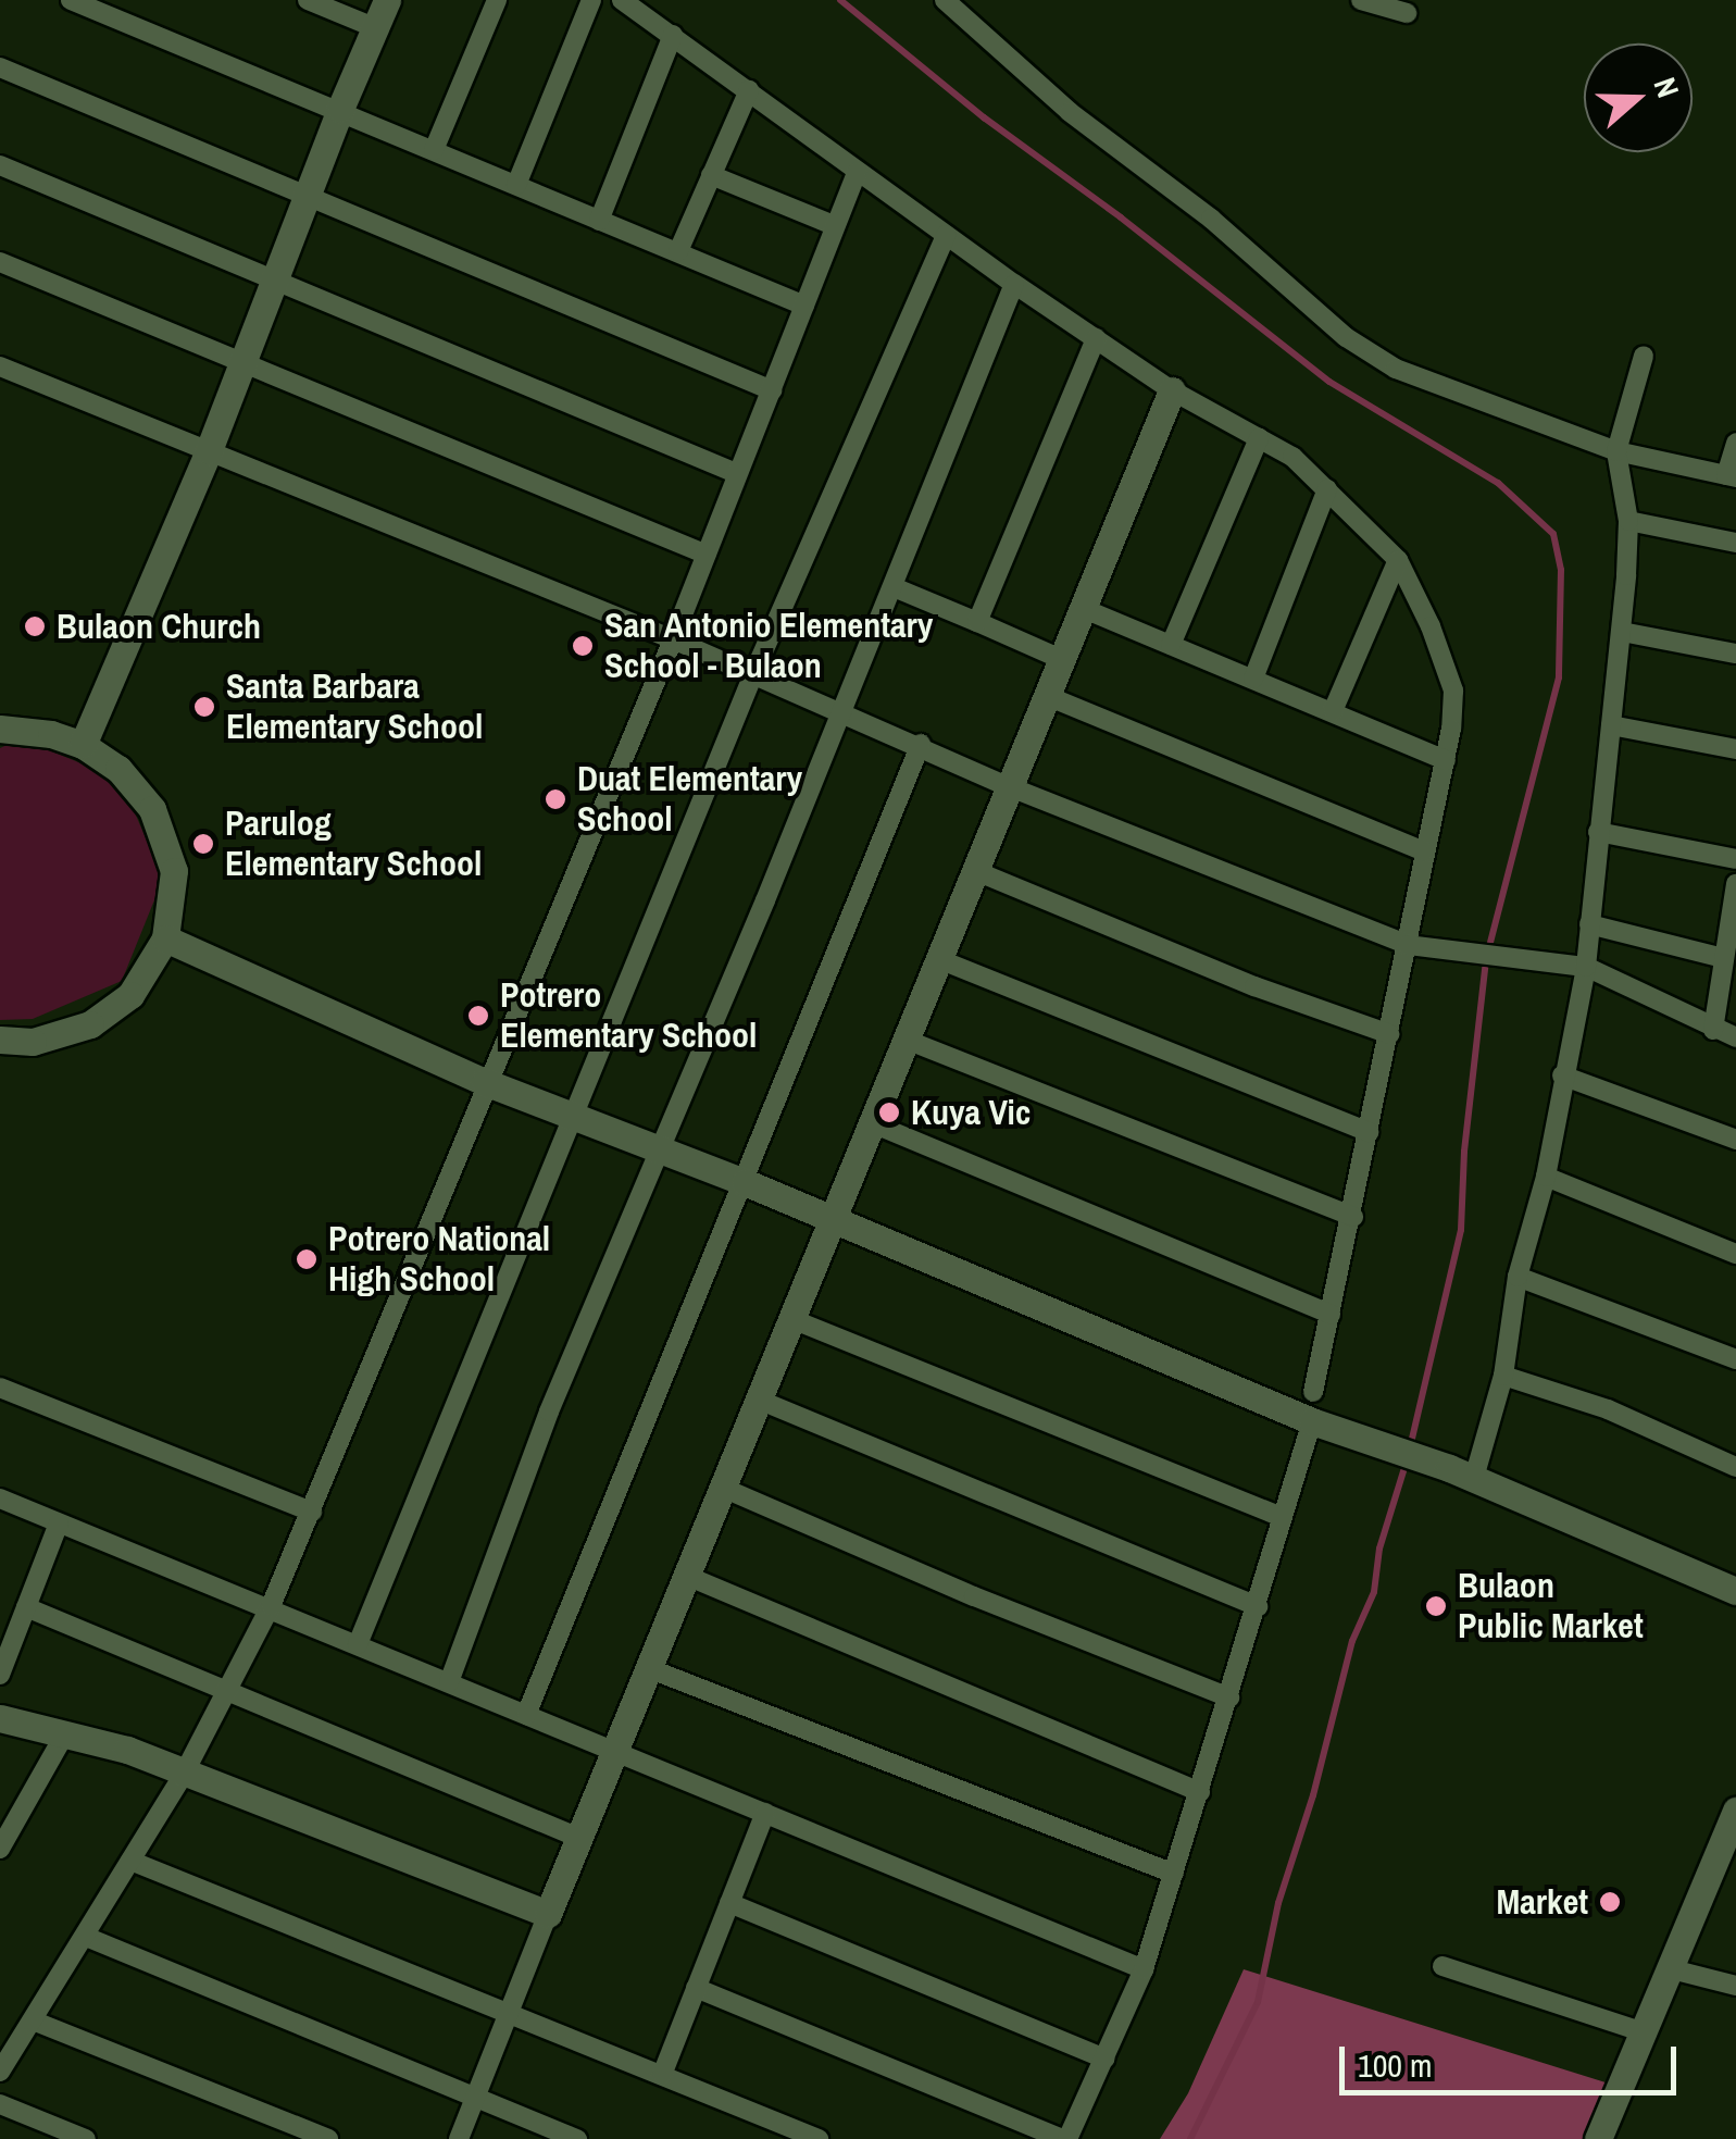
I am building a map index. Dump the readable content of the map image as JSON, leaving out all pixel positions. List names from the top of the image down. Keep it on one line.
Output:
{"places":["Bulaon Church","San Antonio Elementary School - Bulaon","Santa Barbara Elementary School","Duat Elementary School","Parulog Elementary School","Potrero Elementary School","Kuya Vic","Potrero National High School","Bulaon Public Market","Market"],"scale_bar":"100 m","north":"right"}
